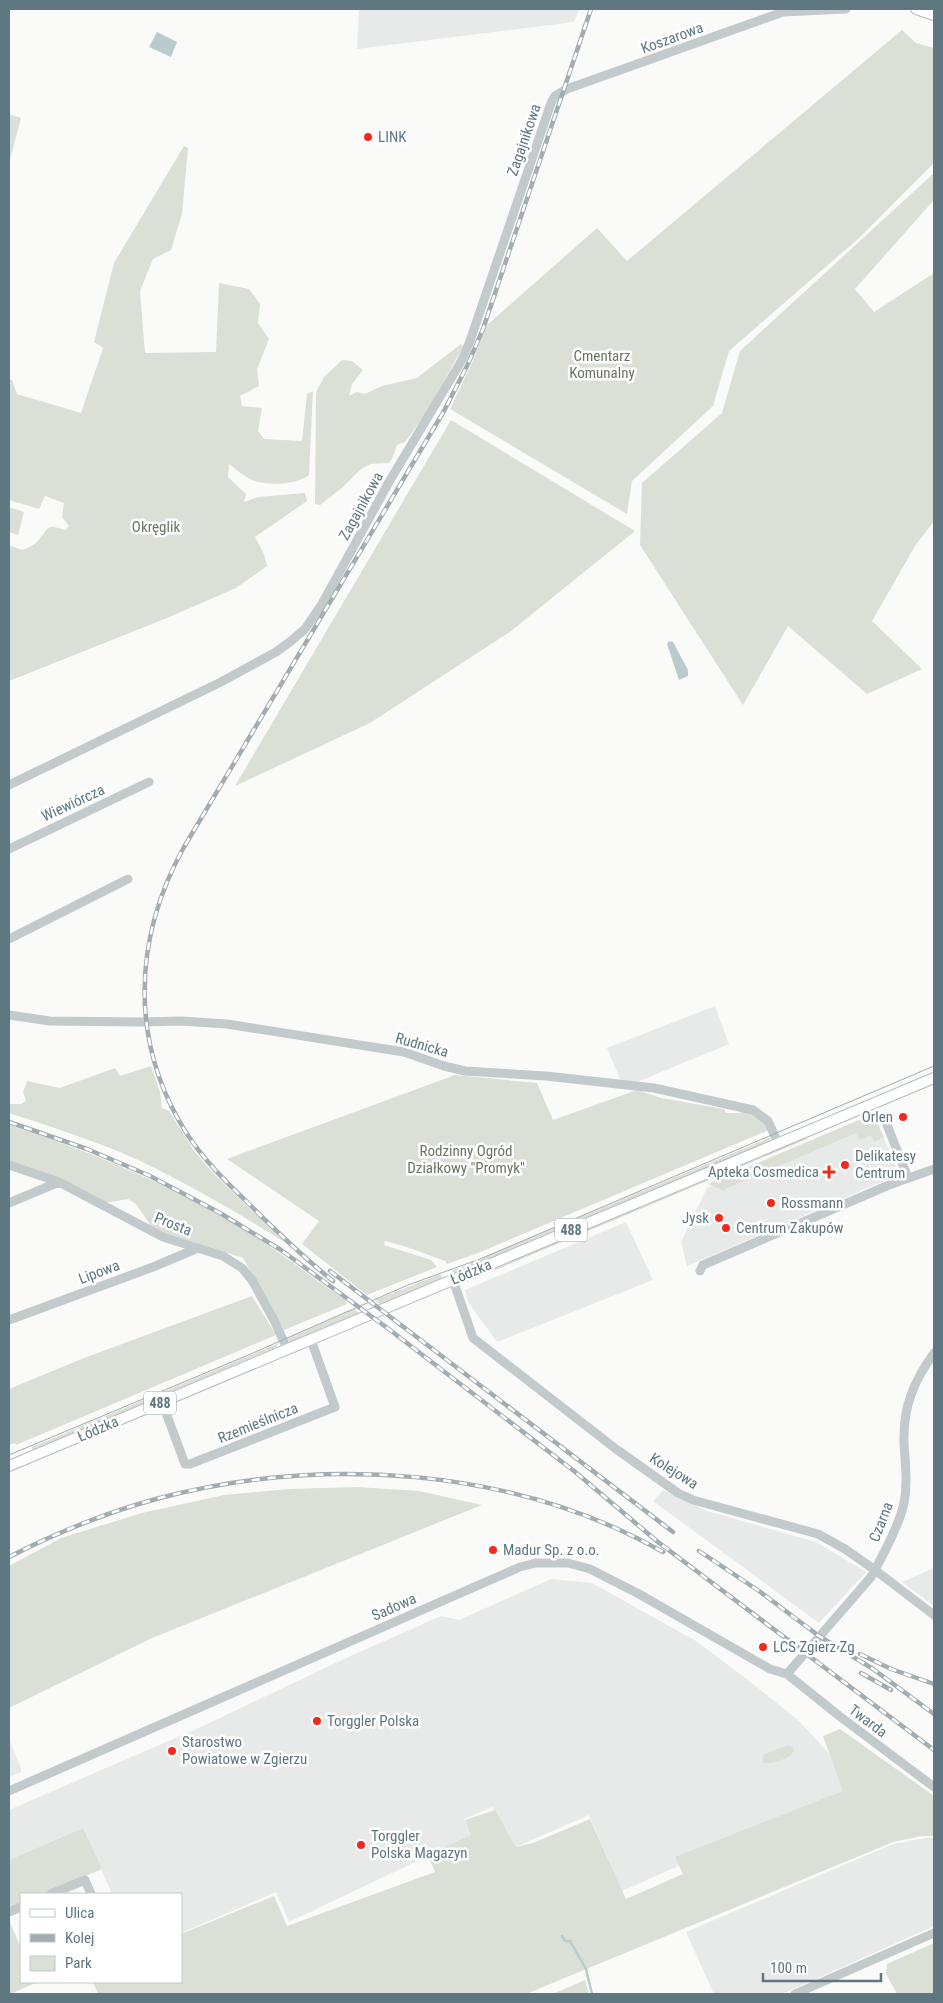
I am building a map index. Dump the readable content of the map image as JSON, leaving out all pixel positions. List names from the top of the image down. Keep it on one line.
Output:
{"streets":{"main road":["488","Łódzka"],"street":["Koszarowa","Zagajnikowa","Wiewiórcza","Rudnicka","Prosta","Lipowa","Rzemieślnicza","Kolejowa","Czarna","Sadowa","Twarda"]},"crossings":[["Koszarowa","Zagajnikowa"],["Rudnicka","Łódzka"],["Prosta","Lipowa"],["Prosta","Łódzka"],["Łódzka","Rzemieślnicza"],["Łódzka","Kolejowa"],["Kolejowa","Czarna"],["Czarna","Sadowa"],["Czarna","Twarda"],["Sadowa","Twarda"]],"parks":["Cmentarz Komunalny","Okręglik","Rodzinny Ogród Działkowy \"Promyk\""],"places":{"other":["LINK","Orlen","Delikatesy Centrum","Rossmann","Jysk","Centrum Zakupów","Madur Sp. z o.o.","LCS Zgierz Zg","Torggler Polska","Starostwo Powiatowe w Zgierzu","Torggler Polska Magazyn"],"health":["Apteka Cosmedica"]},"legend":["Ulica","Kolej","Park"],"scale_bar":"100 m"}
